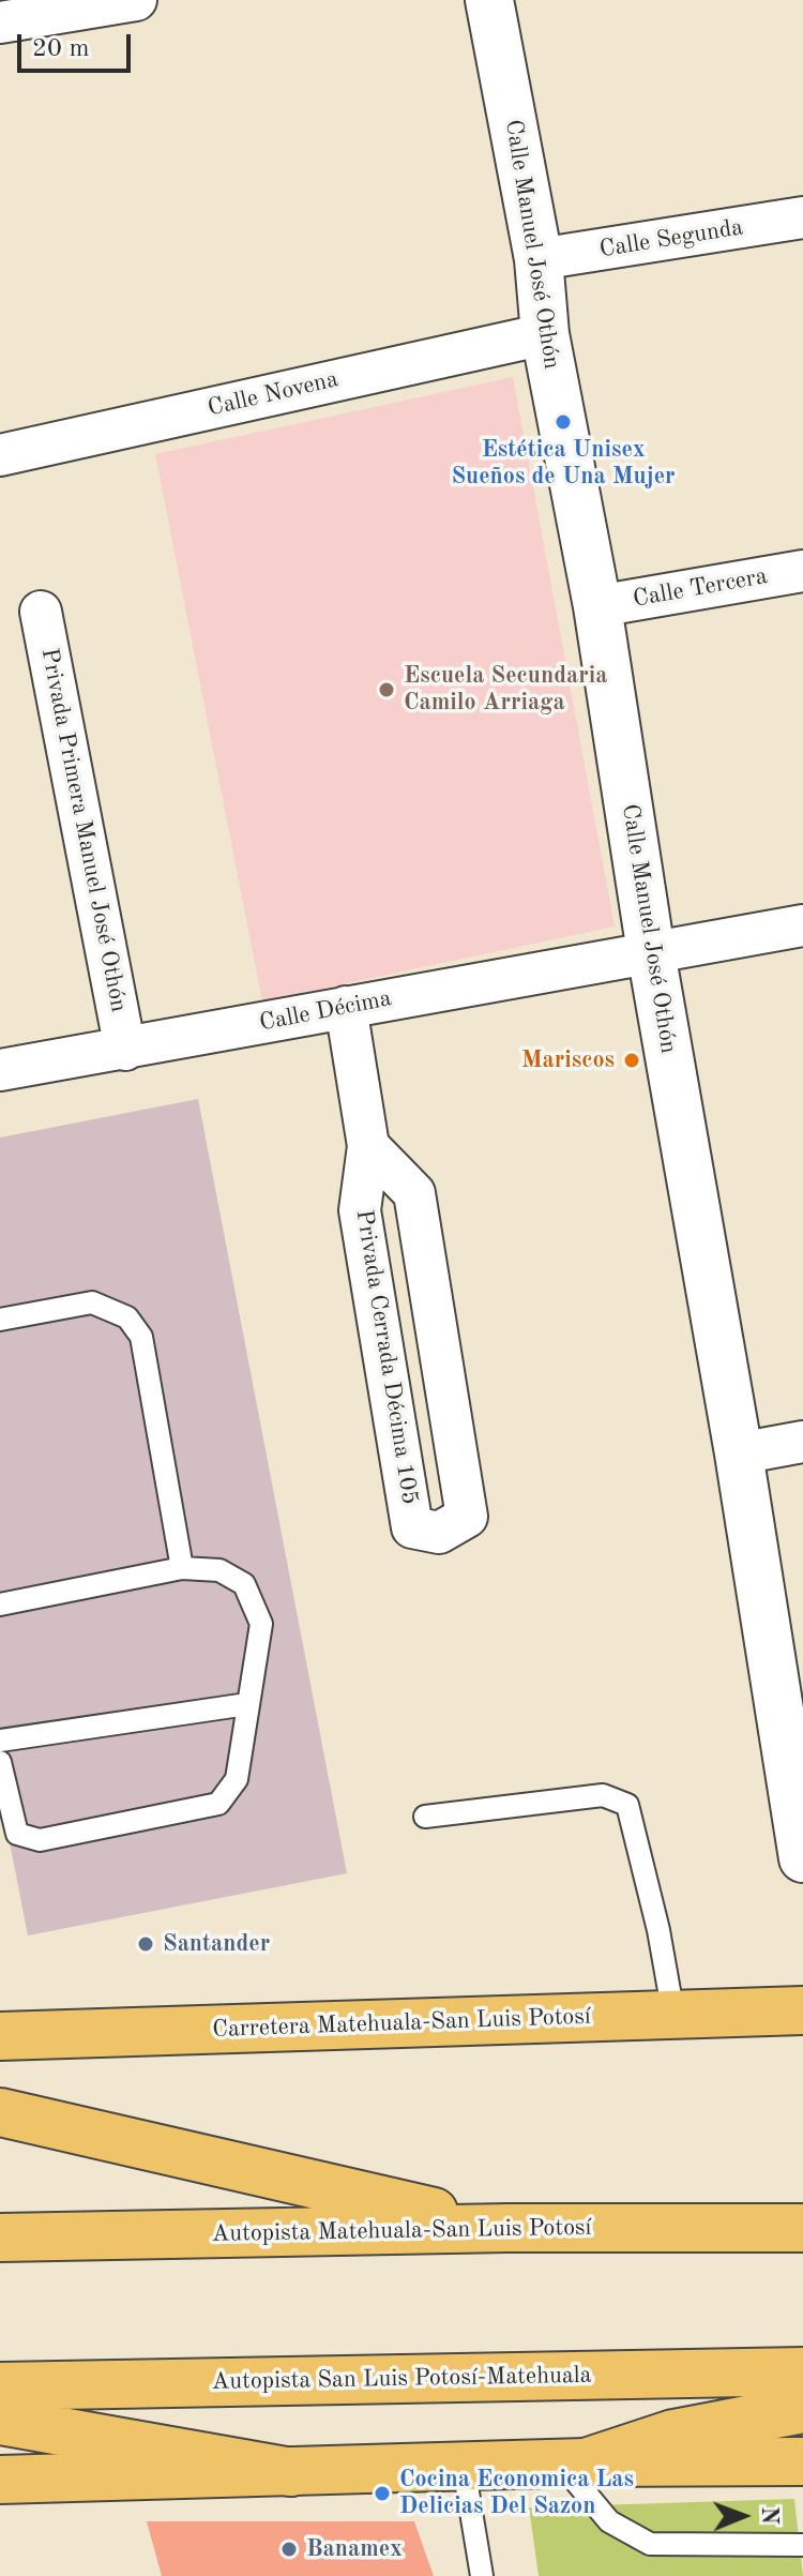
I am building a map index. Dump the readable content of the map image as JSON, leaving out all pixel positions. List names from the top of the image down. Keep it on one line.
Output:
{"streets":{"main road":["Carretera Matehuala-San Luis Potosí","Autopista Matehuala-San Luis Potosí","Autopista San Luis Potosí-Matehuala"],"street":["Calle Segunda","Calle Manuel José Othón","Calle Novena","Calle Tercera","Privada Primera Manuel José Othón","Calle Décima","Privada Cerrada Décima 105"]},"crossings":[["Calle Segunda","Calle Manuel José Othón"],["Calle Manuel José Othón","Calle Novena"],["Calle Manuel José Othón","Calle Tercera"],["Calle Manuel José Othón","Calle Décima"],["Privada Primera Manuel José Othón","Calle Décima"],["Calle Décima","Privada Cerrada Décima 105"]],"places":["Estética Unisex Sueños de Una Mujer","Escuela Secundaria Camilo Arriaga","Mariscos","Santander","Cocina Economica Las Delicias Del Sazon","Banamex"],"scale_bar":"20 m","north":"right"}
